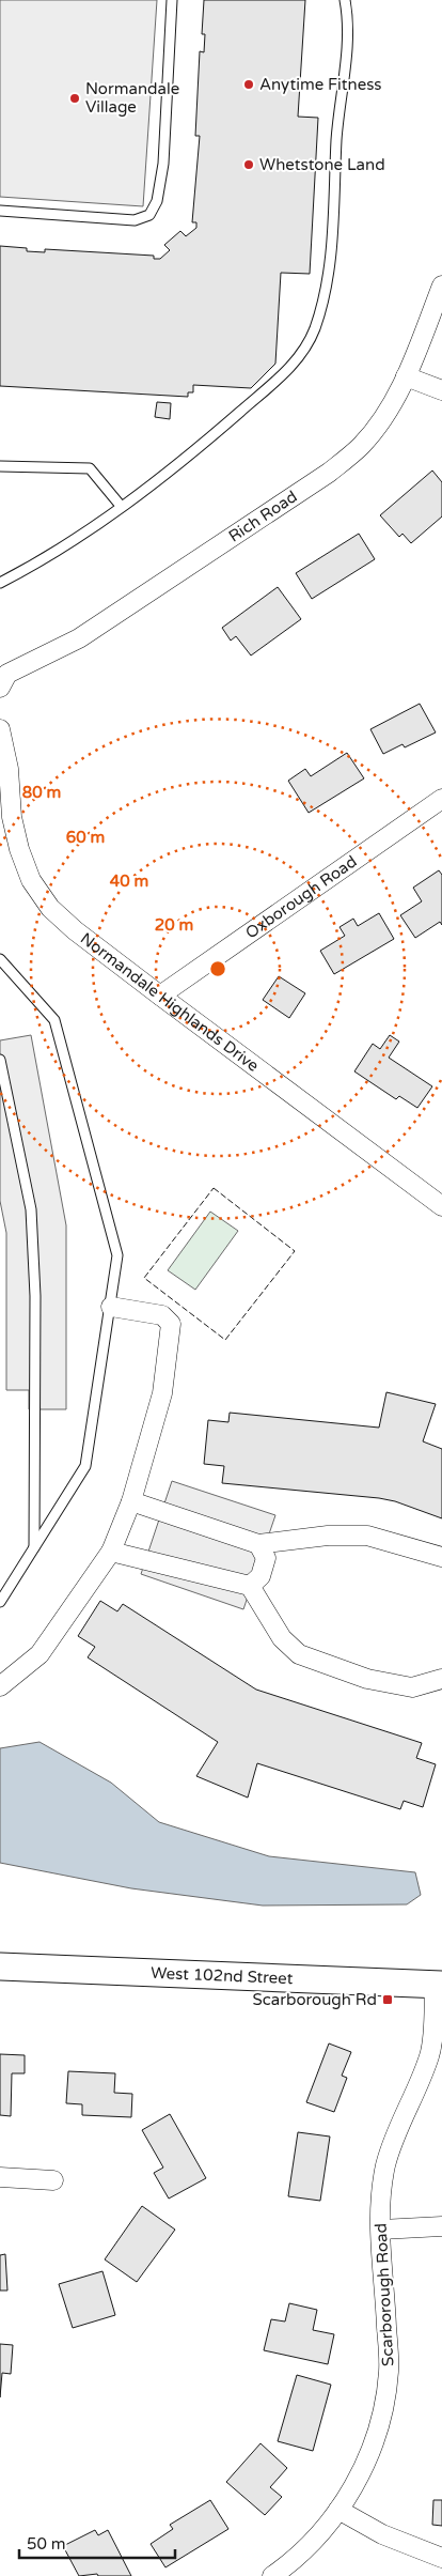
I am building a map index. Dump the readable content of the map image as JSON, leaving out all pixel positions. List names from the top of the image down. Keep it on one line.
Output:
{"streets":{"street":["Rich Road","Oxborough Road","Normandale Highlands Drive","West 102nd Street","Scarborough Road"]},"crossings":[["Oxborough Road","Normandale Highlands Drive"],["West 102nd Street","Scarborough Road"]],"places":{"other":["Anytime Fitness","Normandale Village","Whetstone Land"],"transit":["Scarborough Rd"]},"scale_bar":"50 m","rings":["80 m","60 m","40 m","20 m"]}
